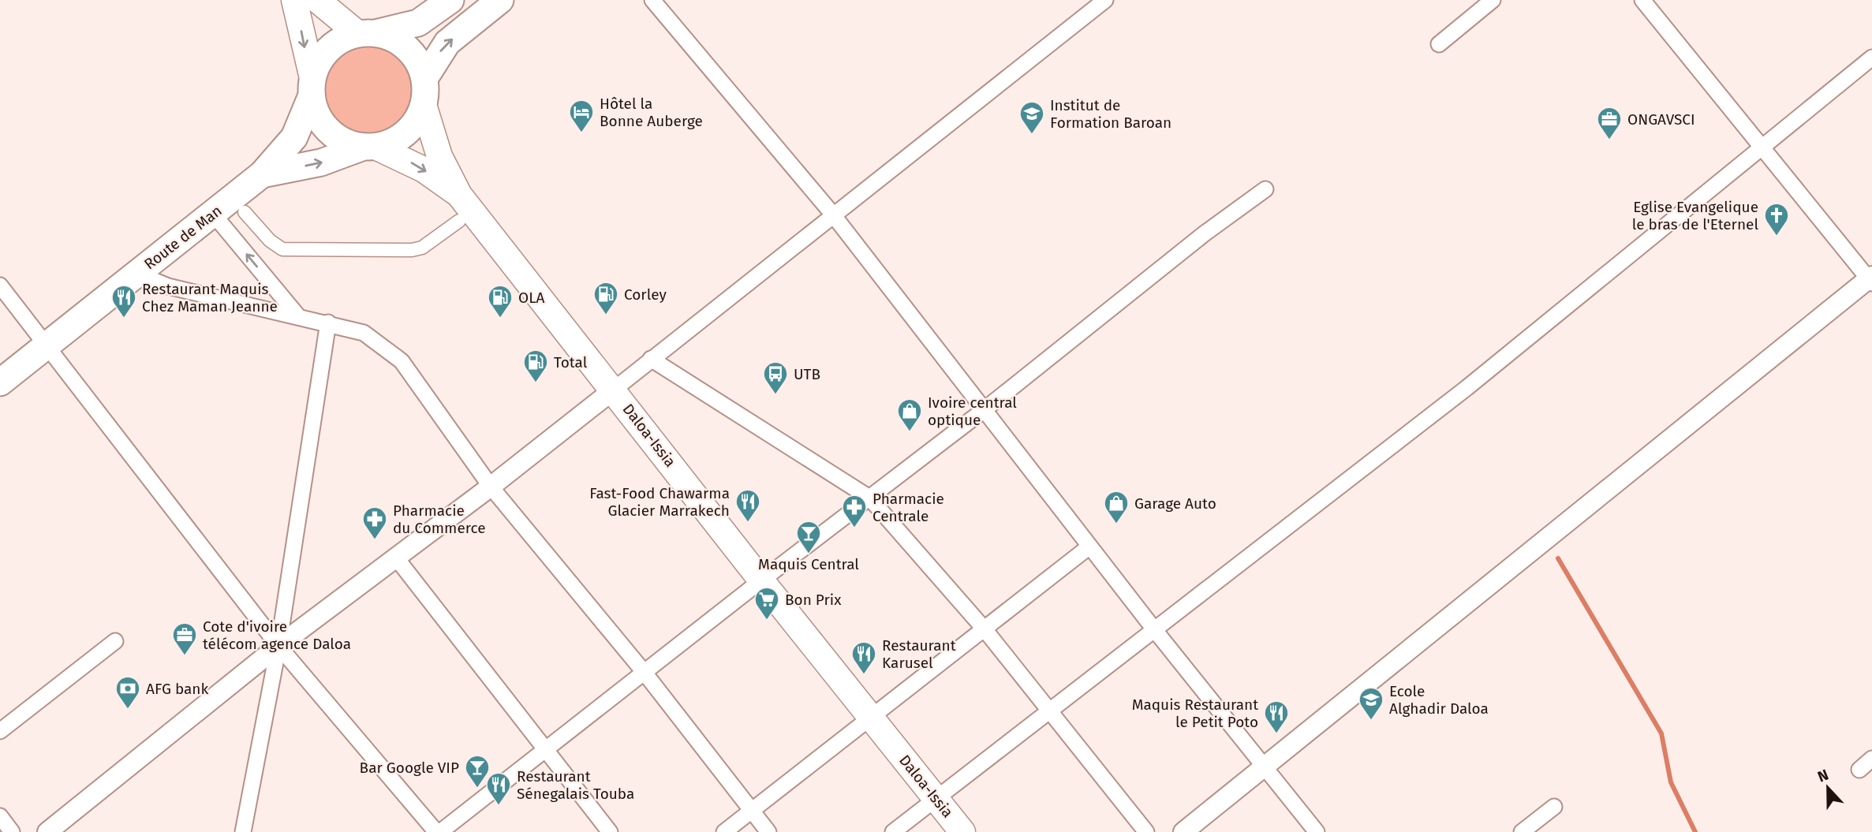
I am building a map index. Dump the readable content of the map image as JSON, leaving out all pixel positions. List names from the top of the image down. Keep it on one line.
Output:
{"streets":{"highway":["Route de Man"],"main road":["Daloa-Issia"]},"places":{"hotel":["Hôtel la Bonne Auberge"],"school or university":["Institut de Formation Baroan","Ecole Alghadir Daloa"],"office":["ONGAVSCI","Cote d'ivoire télécom agence Daloa"],"church":["Eglise Evangelique le bras de l'Eternel"],"fuel station":["Corley","OLA","Total"],"restaurant":["Restaurant Maquis Chez Maman Jeanne","Fast-Food Chawarma Glacier Marrakech","Restaurant Karusel","Maquis Restaurant le Petit Poto","Restaurant Sénegalais Touba"],"bus stop":["UTB"],"shop":["Ivoire central optique","Garage Auto"],"pharmacy":["Pharmacie Centrale","Pharmacie du Commerce"],"bar":["Maquis Central","Bar Google VIP"],"supermarket":["Bon Prix"],"bank":["AFG bank"]},"north":"top"}
